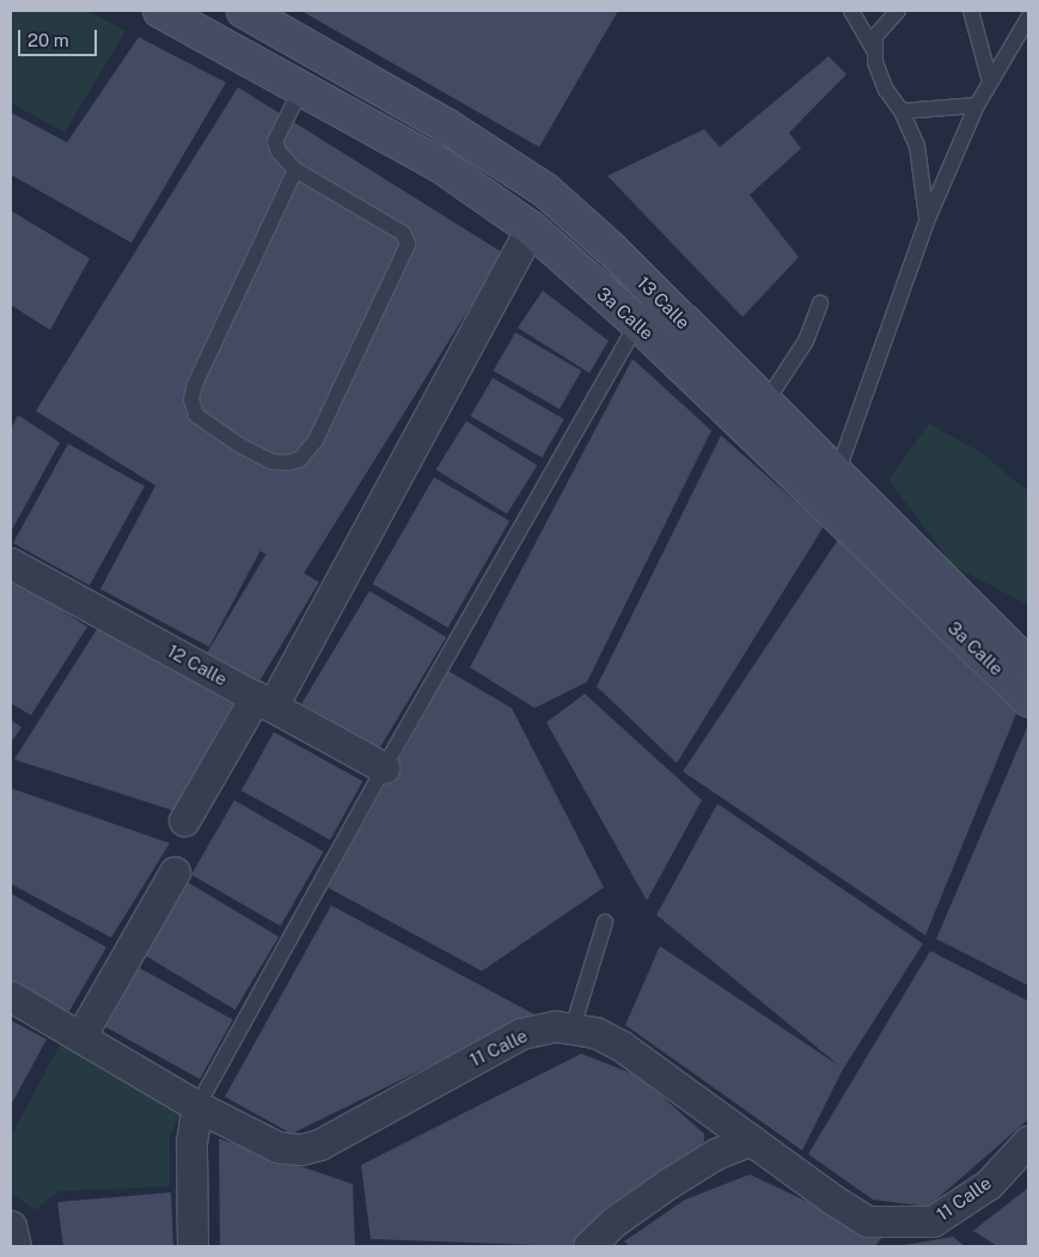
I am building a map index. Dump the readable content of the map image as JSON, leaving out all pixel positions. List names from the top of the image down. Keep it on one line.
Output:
{"streets":{"street":["13 Calle","3a Calle","12 Calle","11 Calle"]},"crossings":[["13 Calle","3a Calle"]],"scale_bar":"20 m"}
